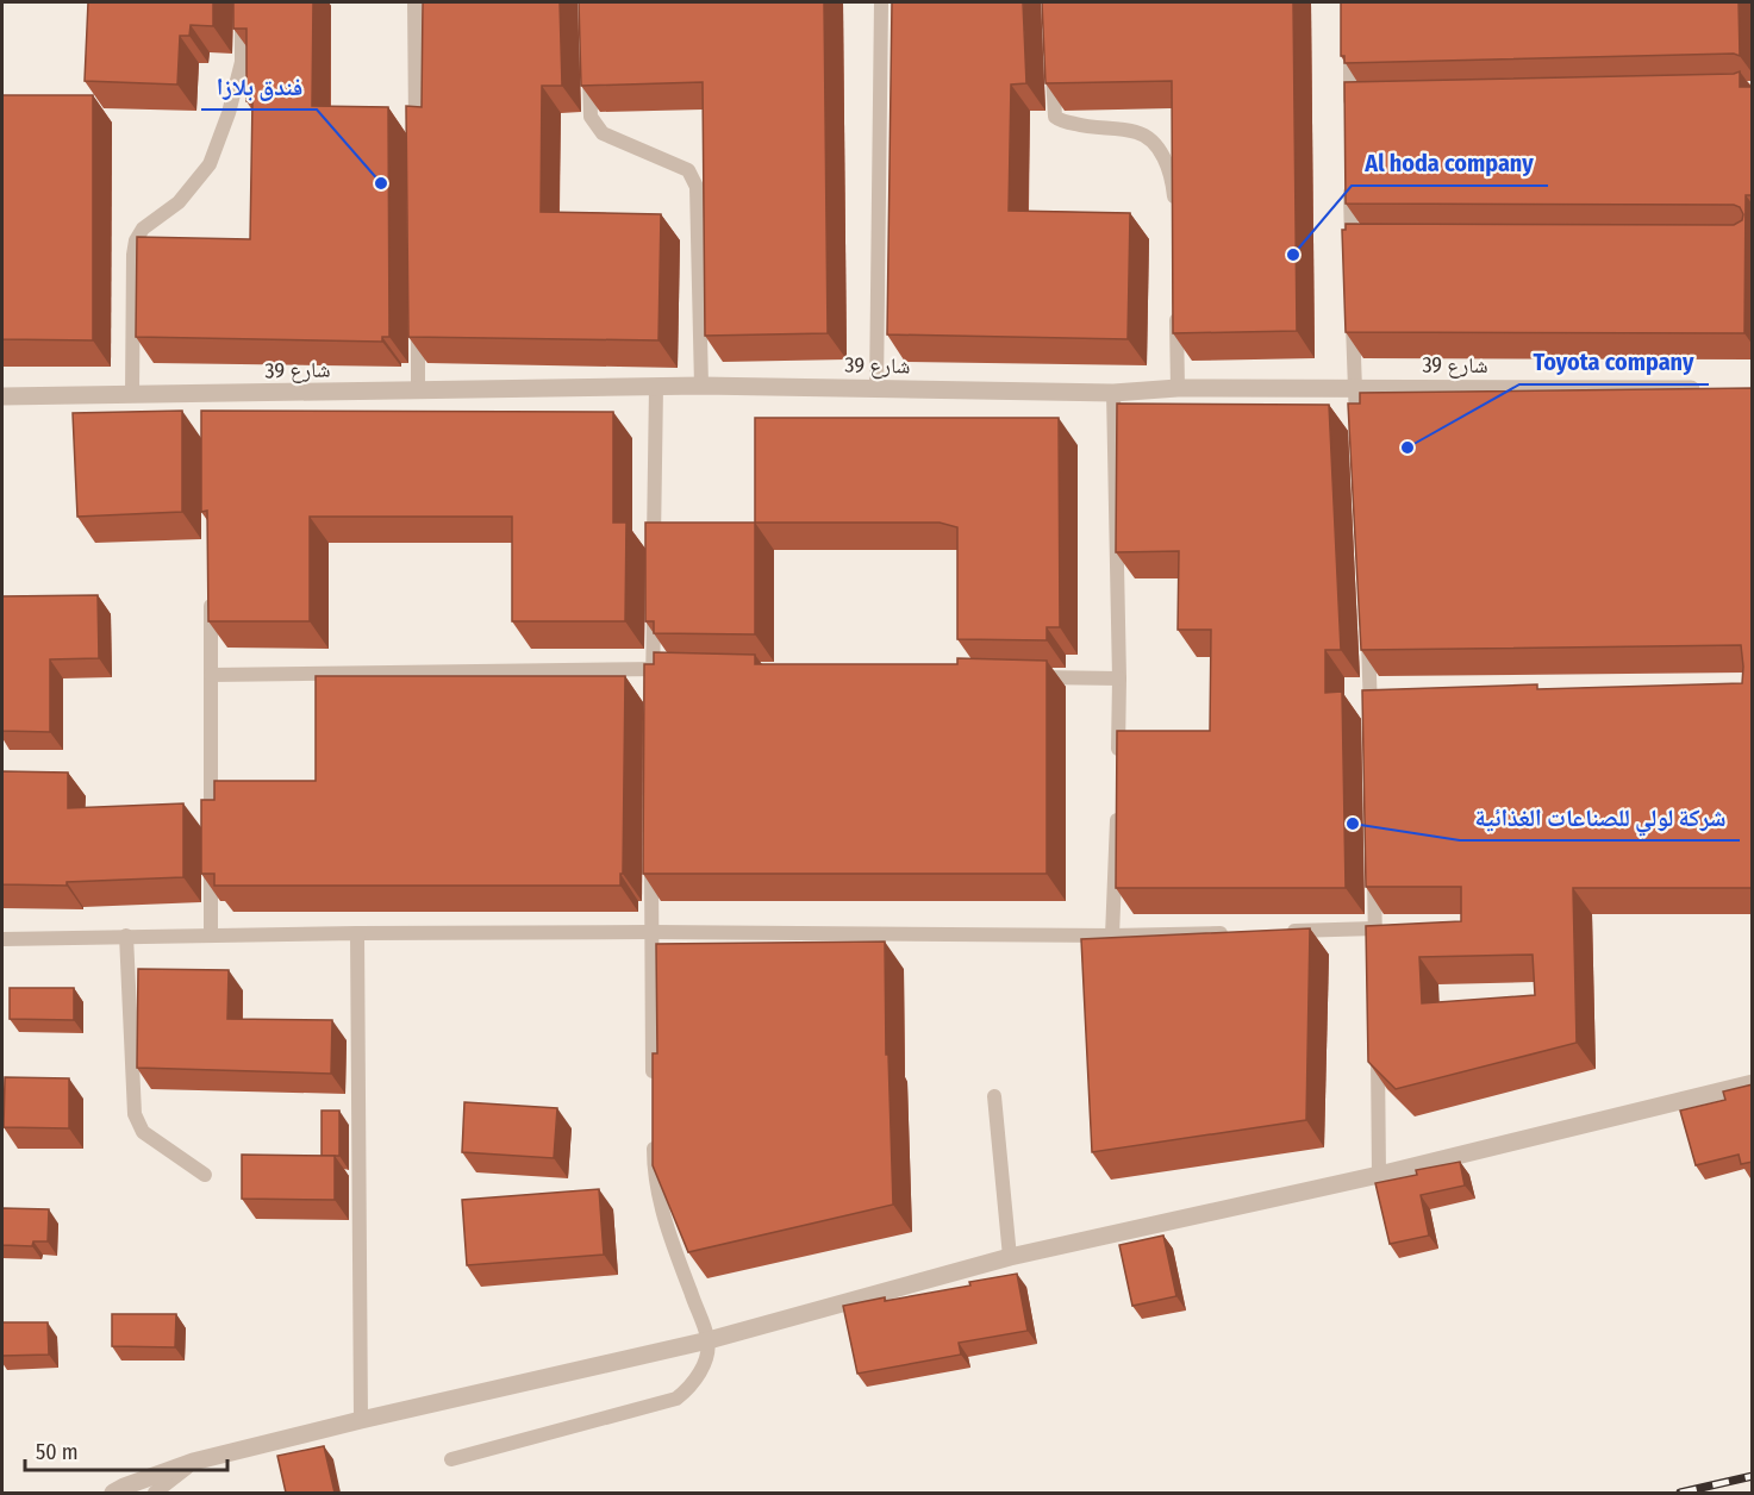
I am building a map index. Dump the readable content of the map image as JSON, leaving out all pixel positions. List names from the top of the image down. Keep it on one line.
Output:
{"streets":{"street":["شارع 39"]},"places":["فندق بلازا","Al hoda company","Toyota company","شركة لولي للصناعات الغذائية"],"scale_bar":"50 m"}
